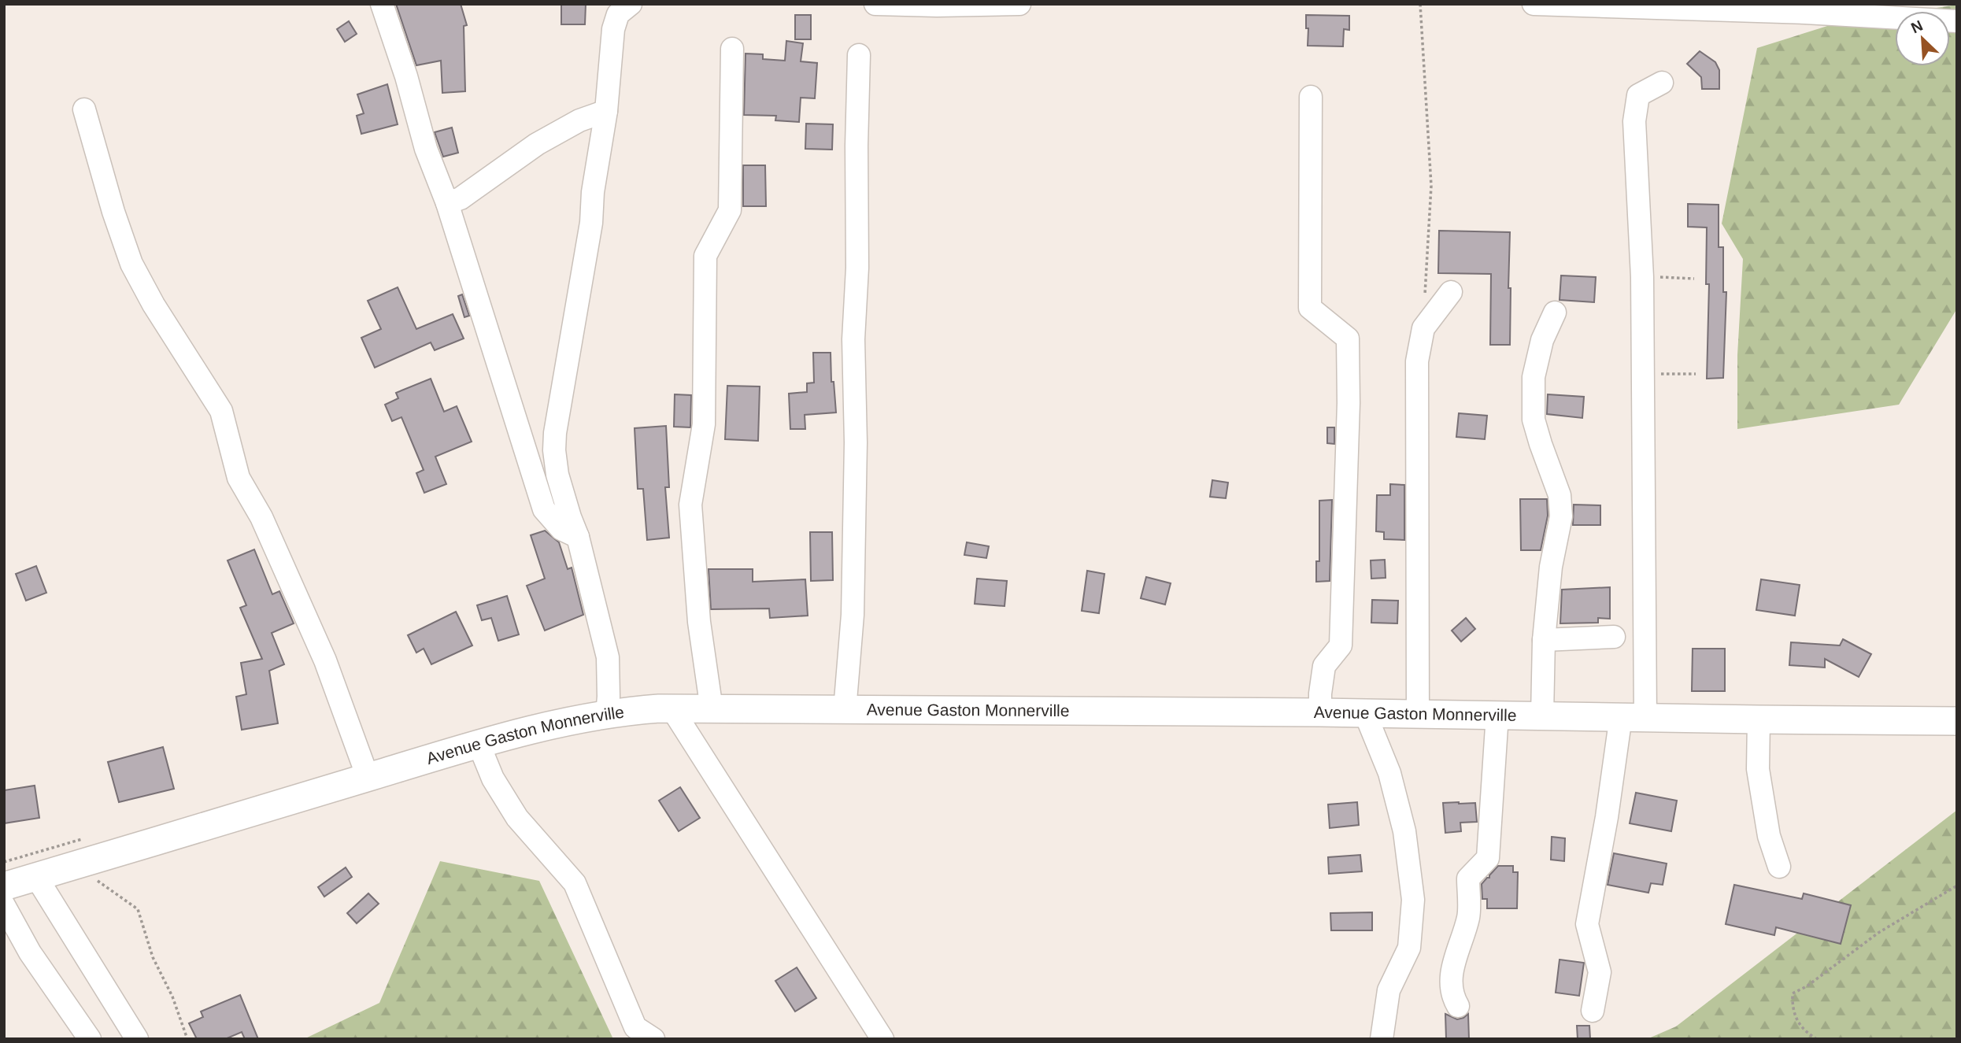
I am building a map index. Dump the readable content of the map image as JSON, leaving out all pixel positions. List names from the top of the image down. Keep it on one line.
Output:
{"streets":{"main road":["Avenue Gaston Monnerville"]},"north":"top left"}
